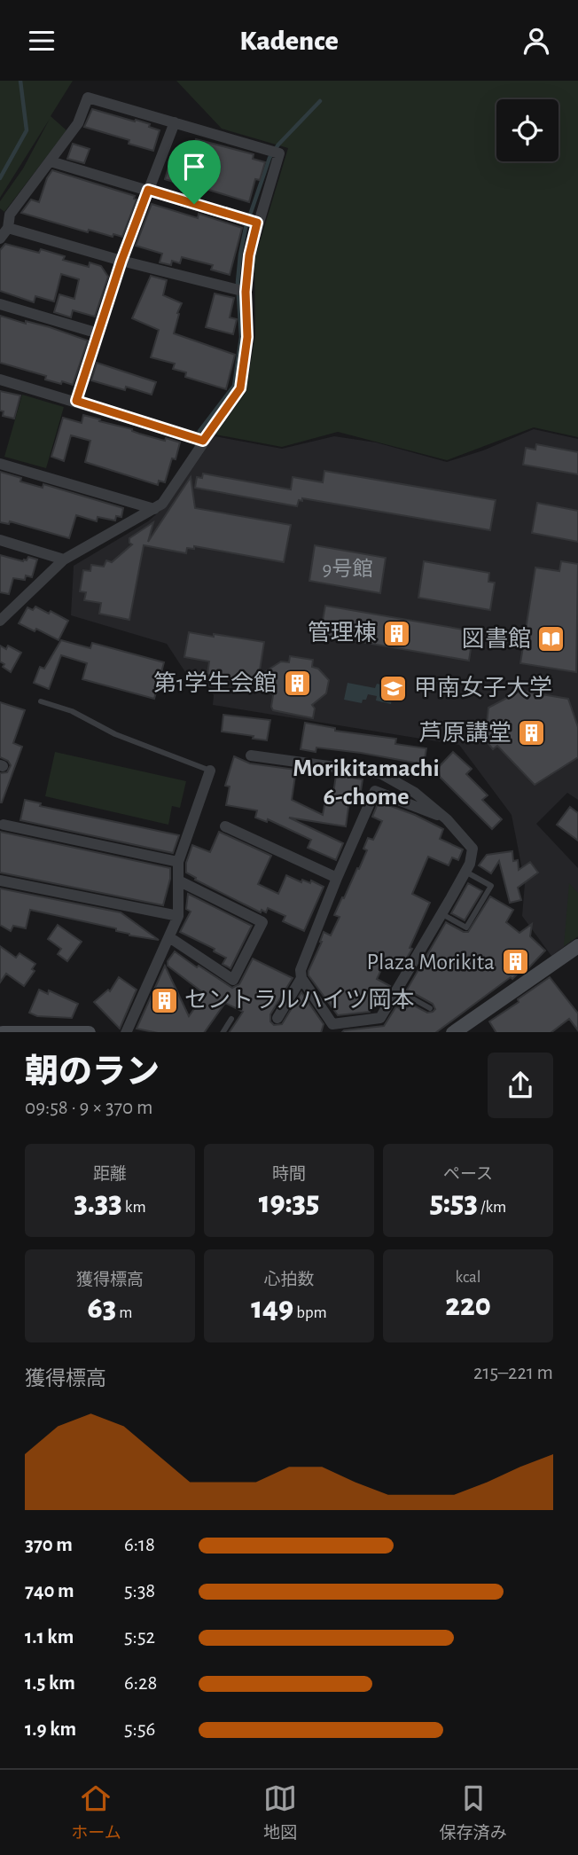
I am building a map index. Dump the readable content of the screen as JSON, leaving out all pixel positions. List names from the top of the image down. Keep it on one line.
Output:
{"districts":["Morikitamachi 6-chome"],"places":{"building":["管理棟","第1学生会館","芦原講堂","Plaza Morikita","セントラルハイツ岡本"],"library":["図書館"],"school or university":["甲南女子大学"]},"house_numbers":["9号館"],"page":{"header":"Kadence","heading":["朝のラン","09:58 · 9 × 370 m"],"stats":[["距離","3.33 km"],["時間","19:35"],["ペース","5:53 /km"],["獲得標高","63 m"],["心拍数","149 bpm"],["kcal","220"]],"chart":["獲得標高","215–221 m"],"list":[{"name":"370 m","note":"6:18"},{"name":"740 m","note":"5:38"},{"name":"1.1 km","note":"5:52"},{"name":"1.5 km","note":"6:28"},{"name":"1.9 km","note":"5:56"}],"tabs":["ホーム","地図","保存済み"]}}
